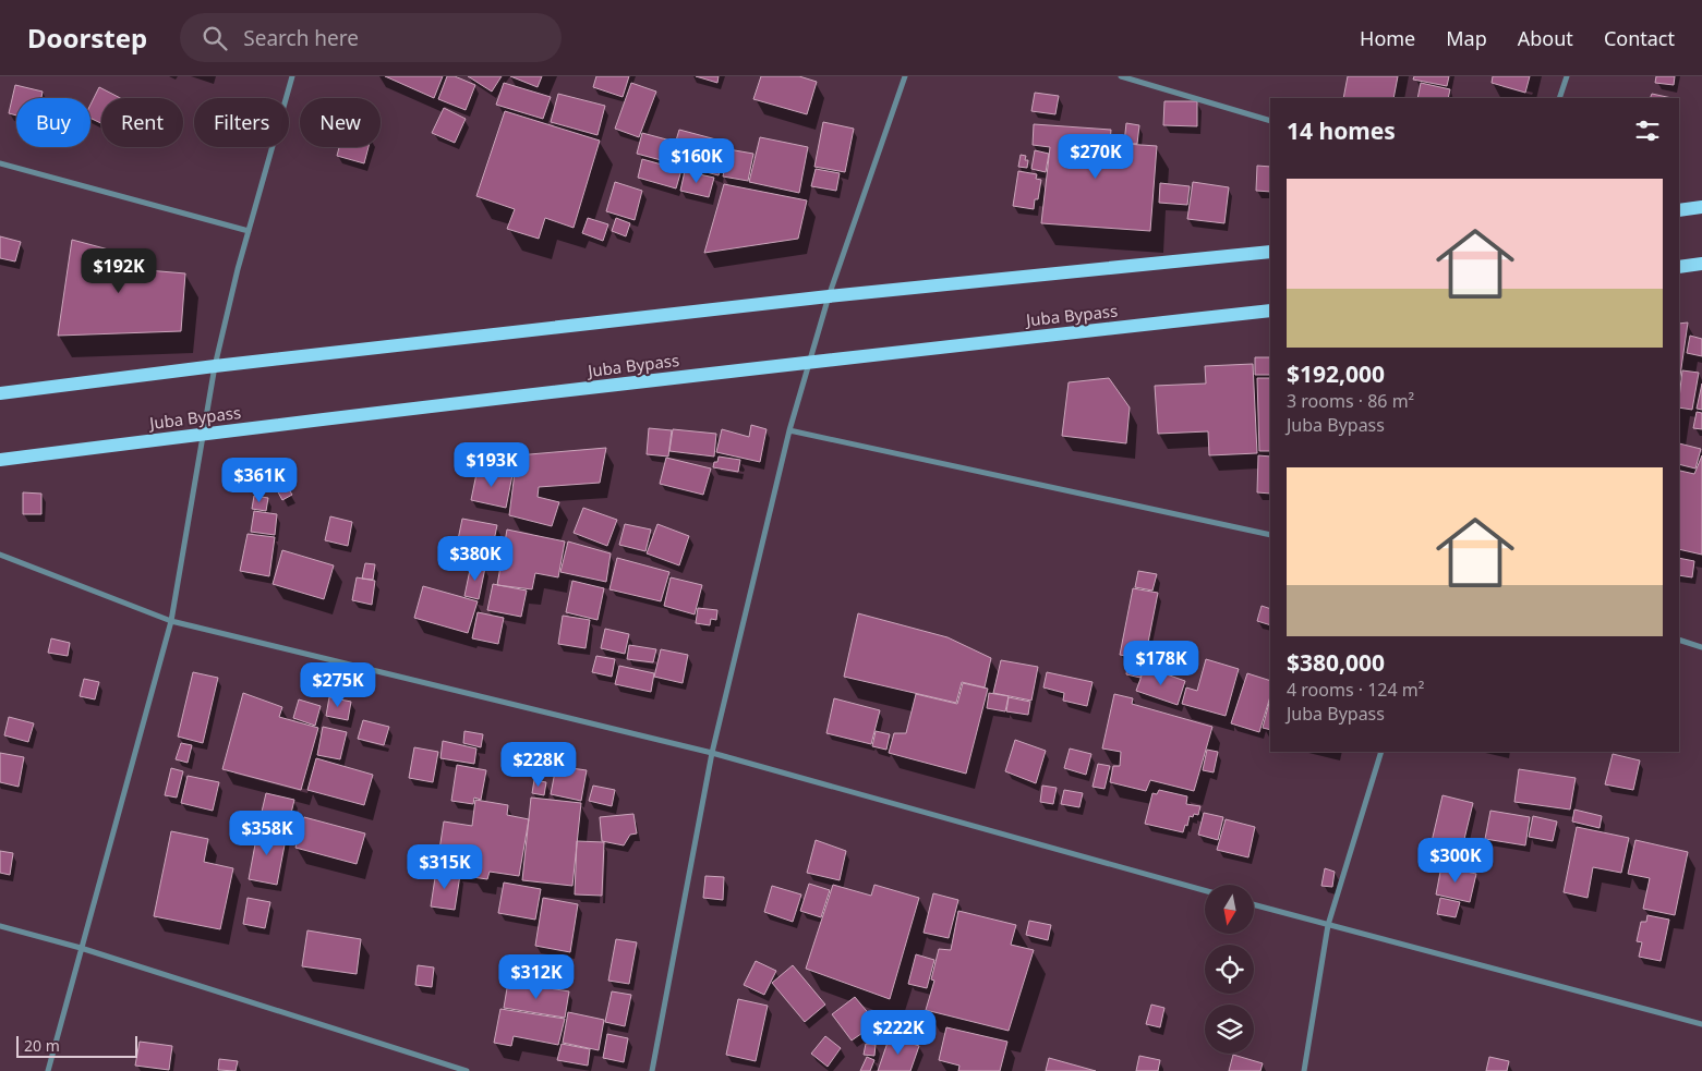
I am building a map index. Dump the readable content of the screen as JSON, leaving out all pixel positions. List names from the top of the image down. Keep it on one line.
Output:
{"streets":{"main road":["Juba Bypass"]},"scale_bar":"20 m","north":"bottom","page":{"header":"Doorstep","search":"Search here","nav":["Home","Map","About","Contact"],"chip":["Buy","Rent","Filters","New"],"heading":"14 homes","price":["$270K","$160K","$192K","$193K","$361K","$380K","$178K","$275K","$228K","$358K","$300K","$315K","$312K","$222K"],"list":[{"name":"$192,000","note":"3 rooms · 86 m² · Juba Bypass"},{"name":"$380,000","note":"4 rooms · 124 m² · Juba Bypass"}],"scale":"20 m"}}
